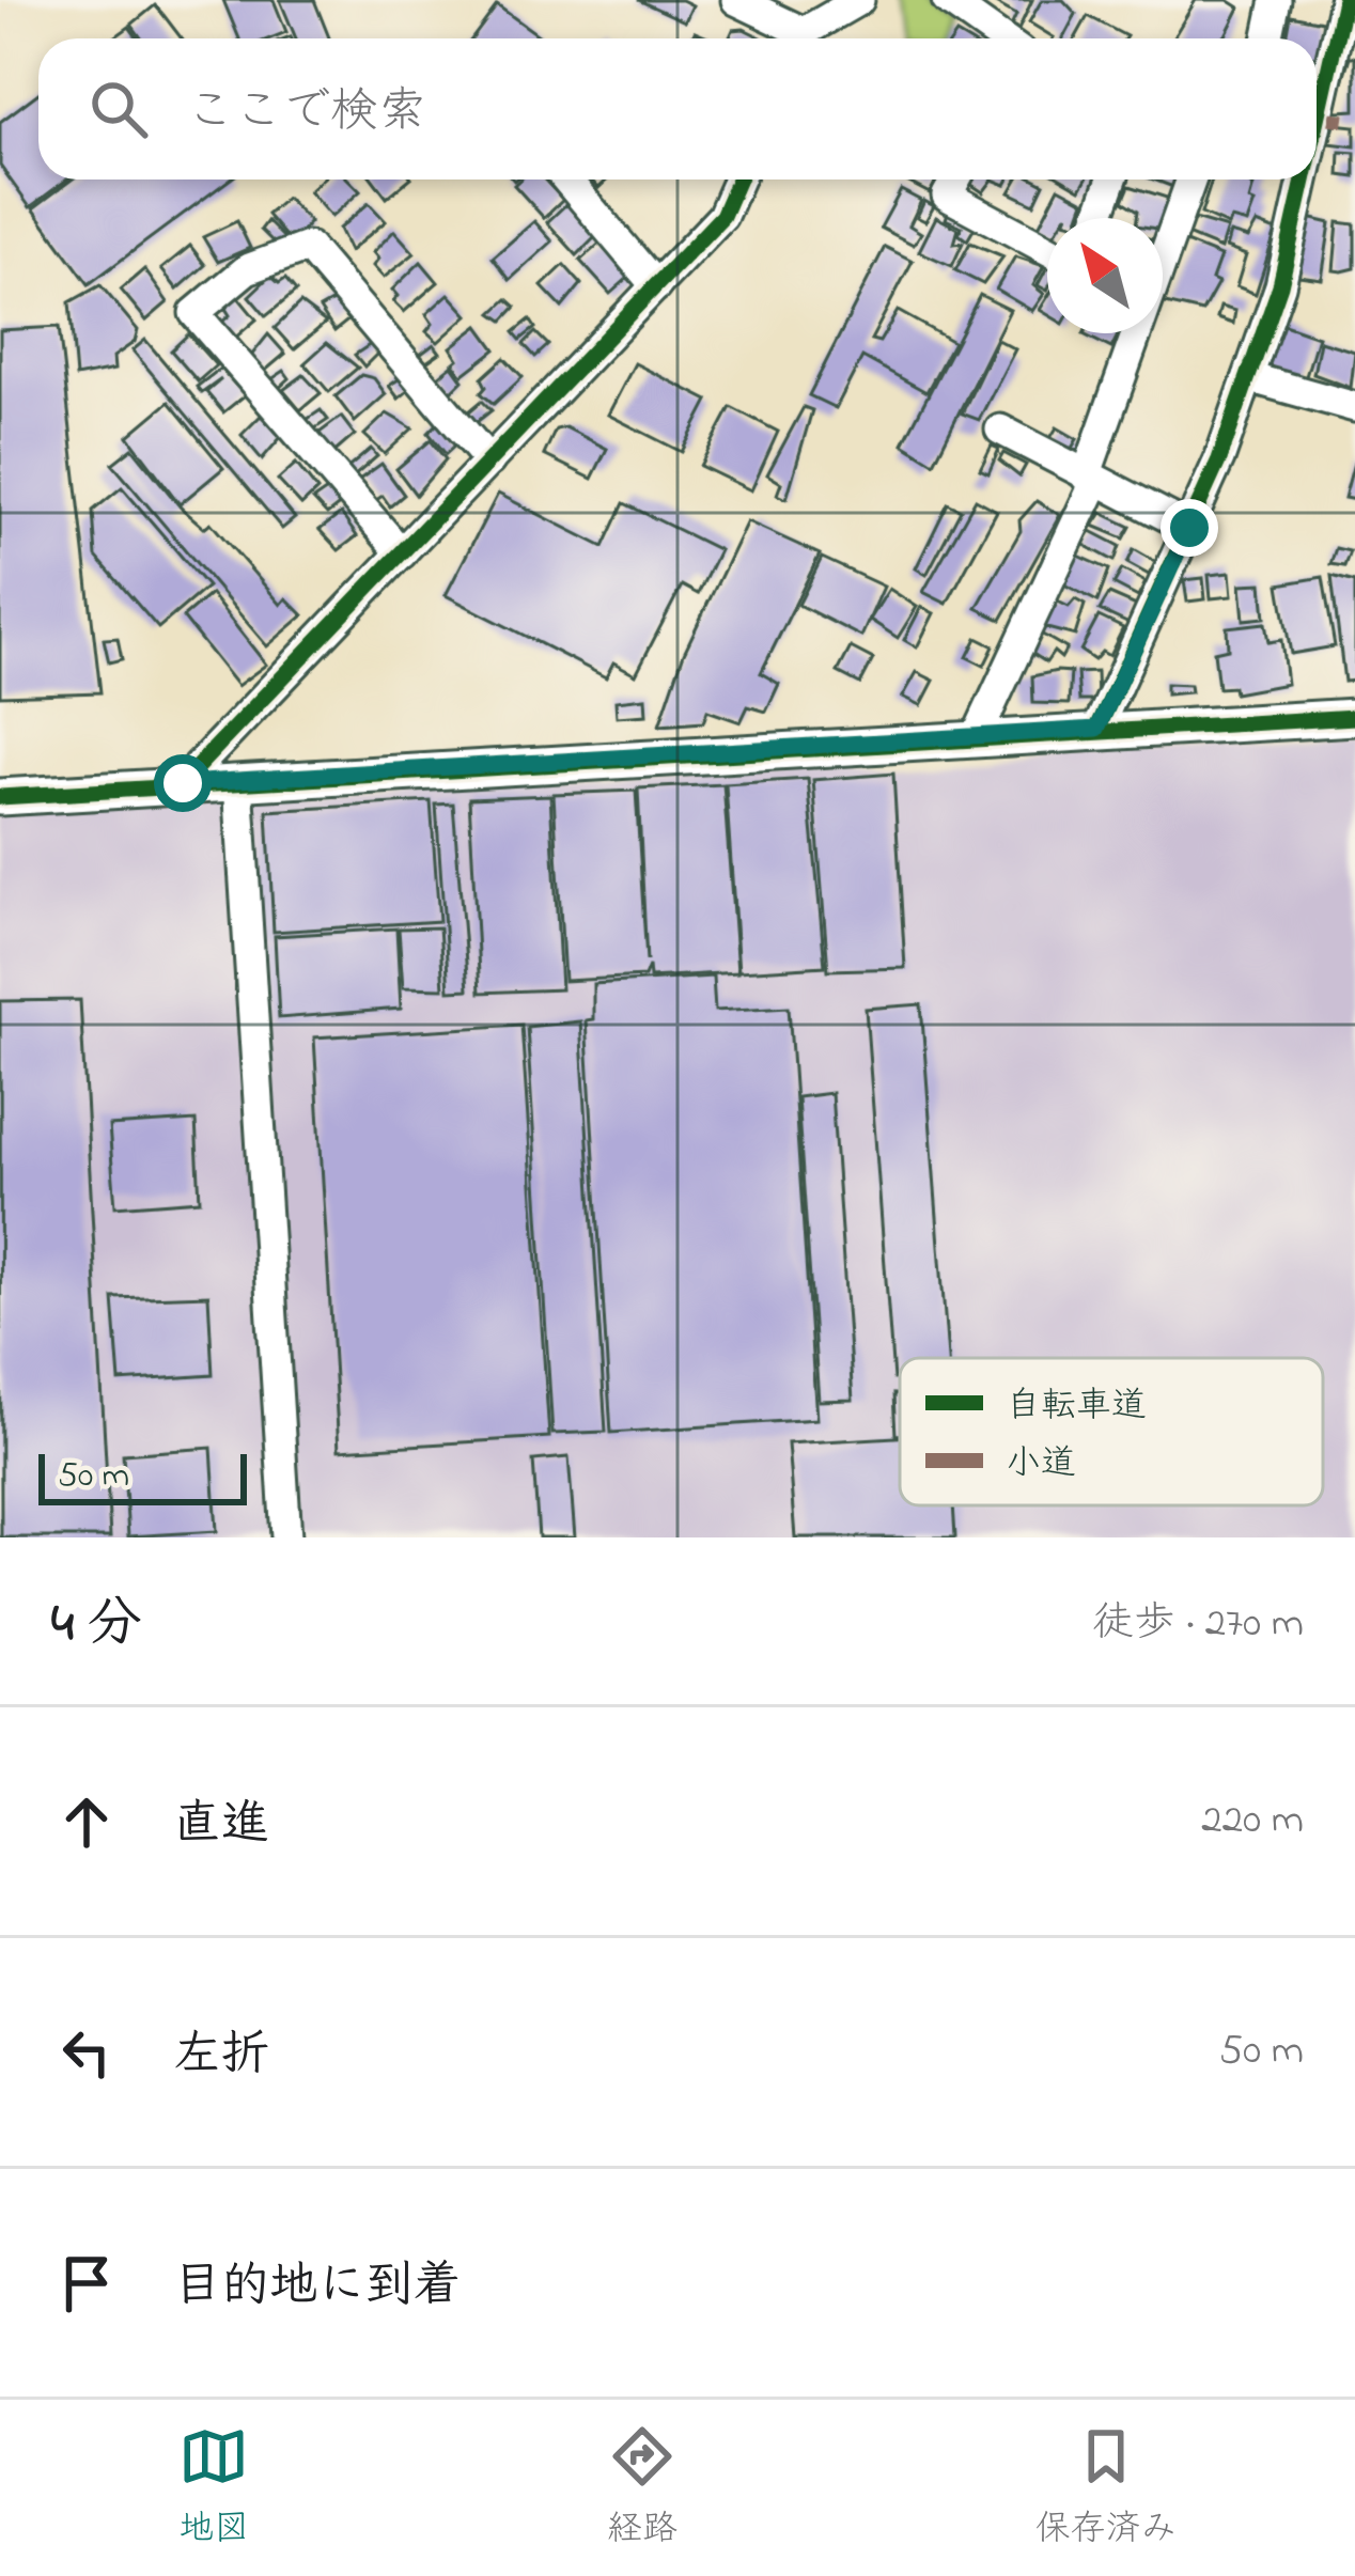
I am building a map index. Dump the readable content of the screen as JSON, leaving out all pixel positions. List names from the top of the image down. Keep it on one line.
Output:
{"legend":["自転車道","小道"],"scale_bar":"50 m","north":"top left","page":{"search":"ここで検索","scale":"50 m","heading":["4 分","徒歩 · 270 m"],"list":[["直進","220 m"],["左折","50 m"],"目的地に到着"],"nav":["地図","経路","保存済み"]}}
